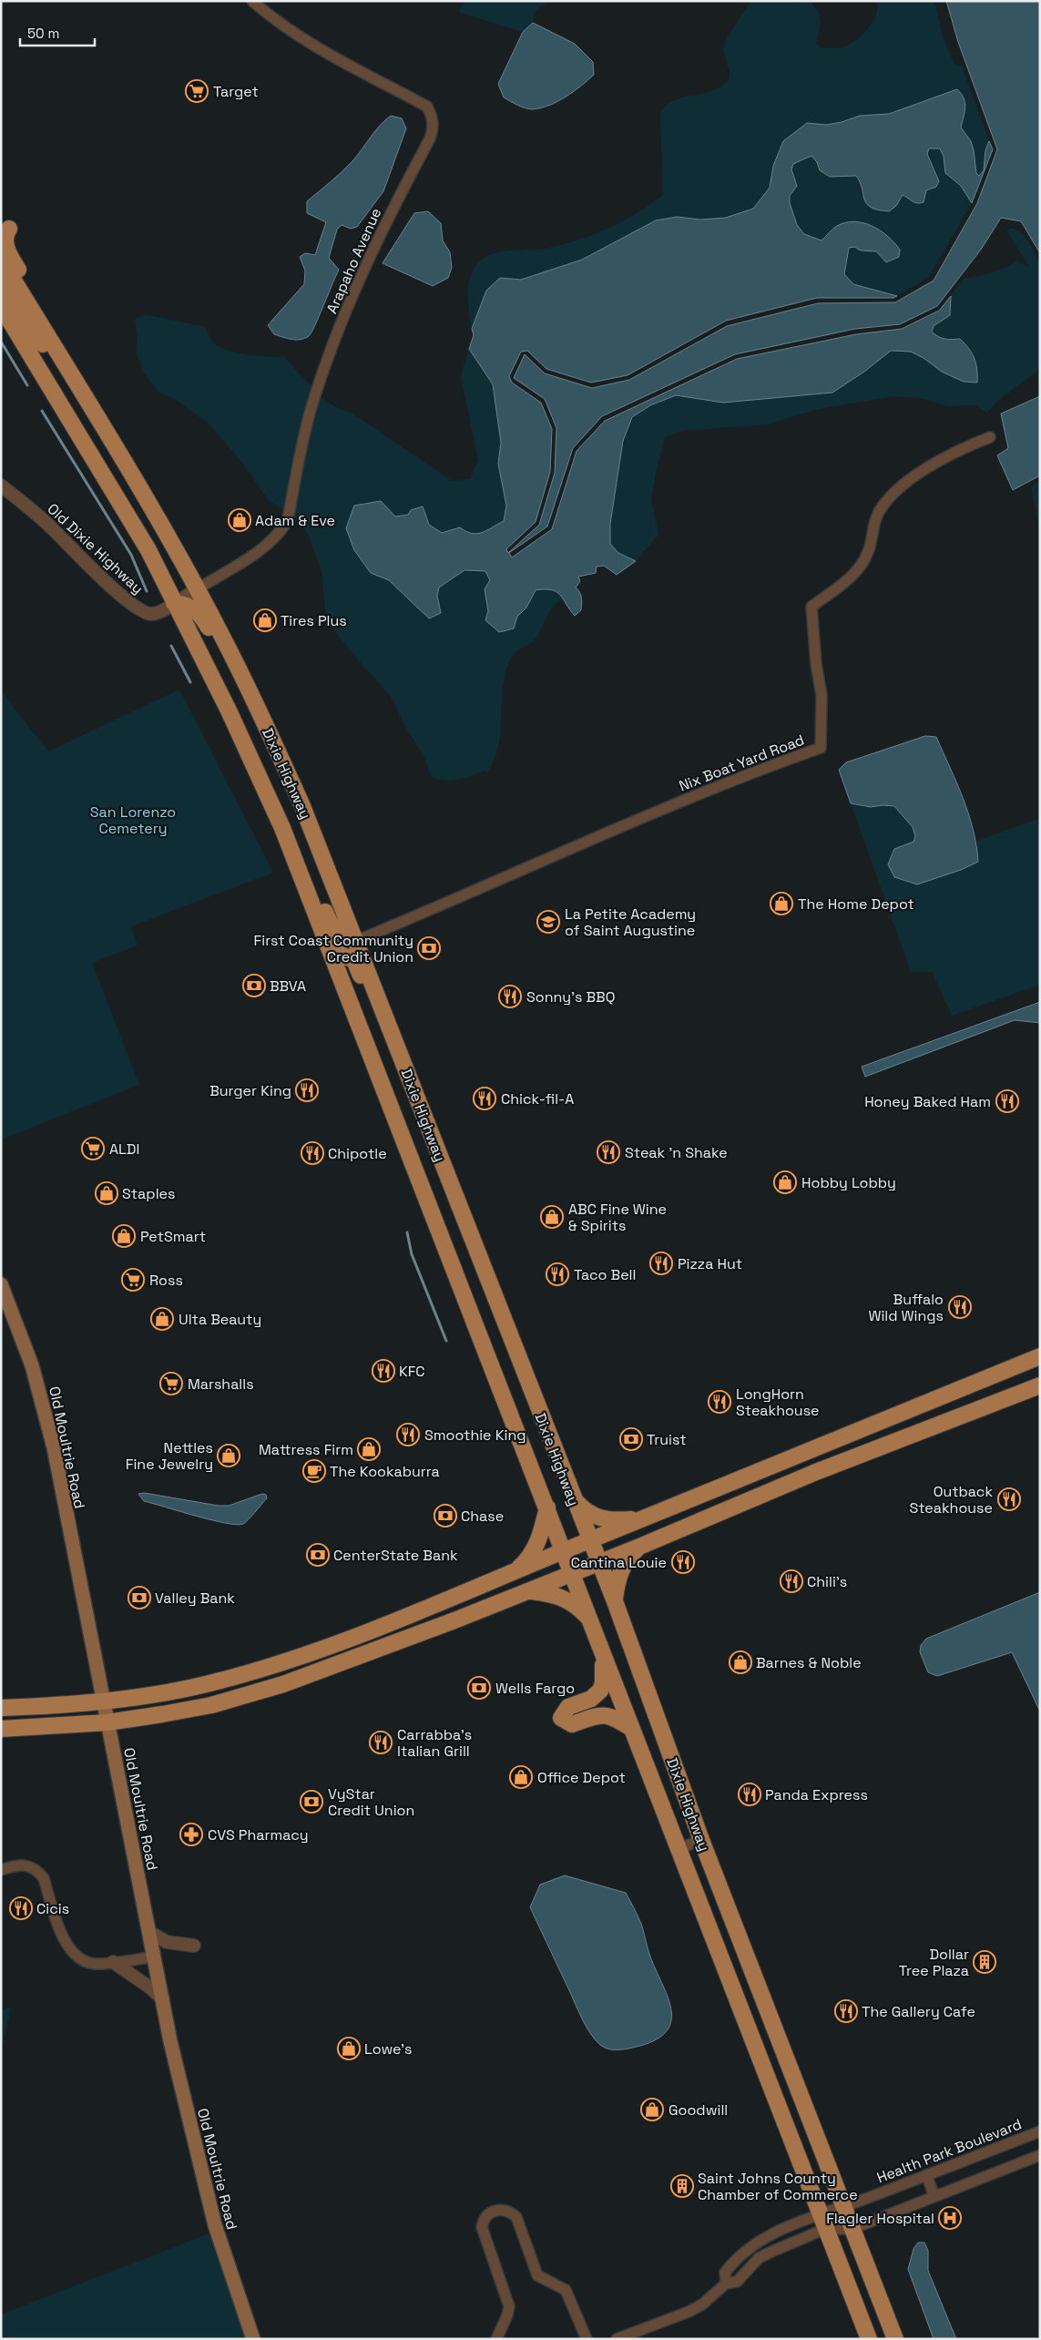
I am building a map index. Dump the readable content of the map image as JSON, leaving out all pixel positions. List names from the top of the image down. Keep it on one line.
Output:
{"streets":{"main road":["Dixie Highway","Old Moultrie Road"],"street":["Arapaho Avenue","Old Dixie Highway","Nix Boat Yard Road","Health Park Boulevard"]},"crossings":[["Arapaho Avenue","Old Dixie Highway"],["Arapaho Avenue","Dixie Highway"],["Old Dixie Highway","Dixie Highway"],["Nix Boat Yard Road","Dixie Highway"],["Dixie Highway","Health Park Boulevard"]],"parks":["San Lorenzo Cemetery"],"places":{"supermarket":["Target","ALDI","Ross","Marshalls"],"shop":["Adam & Eve","Tires Plus","The Home Depot","Hobby Lobby","Staples","ABC Fine Wine & Spirits","PetSmart","Ulta Beauty","Mattress Firm","Nettles Fine Jewelry","Barnes & Noble","Office Depot","Lowe's","Goodwill"],"school or university":["La Petite Academy of Saint Augustine"],"bank":["First Coast Community Credit Union","BBVA","Truist","Chase","CenterState Bank","Valley Bank","Wells Fargo","VyStar Credit Union"],"restaurant":["Sonny's BBQ","Burger King","Chick-fil-A","Honey Baked Ham","Steak 'n Shake","Chipotle","Pizza Hut","Taco Bell","Buffalo Wild Wings","KFC","LongHorn Steakhouse","Smoothie King","Outback Steakhouse","Cantina Louie","Chili's","Carrabba's Italian Grill","Panda Express","Cicis","The Gallery Cafe"],"cafe":["The Kookaburra"],"pharmacy":["CVS Pharmacy"],"building":["Dollar Tree Plaza","Saint Johns County Chamber of Commerce"],"hospital":["Flagler Hospital"]},"scale_bar":"50 m"}
